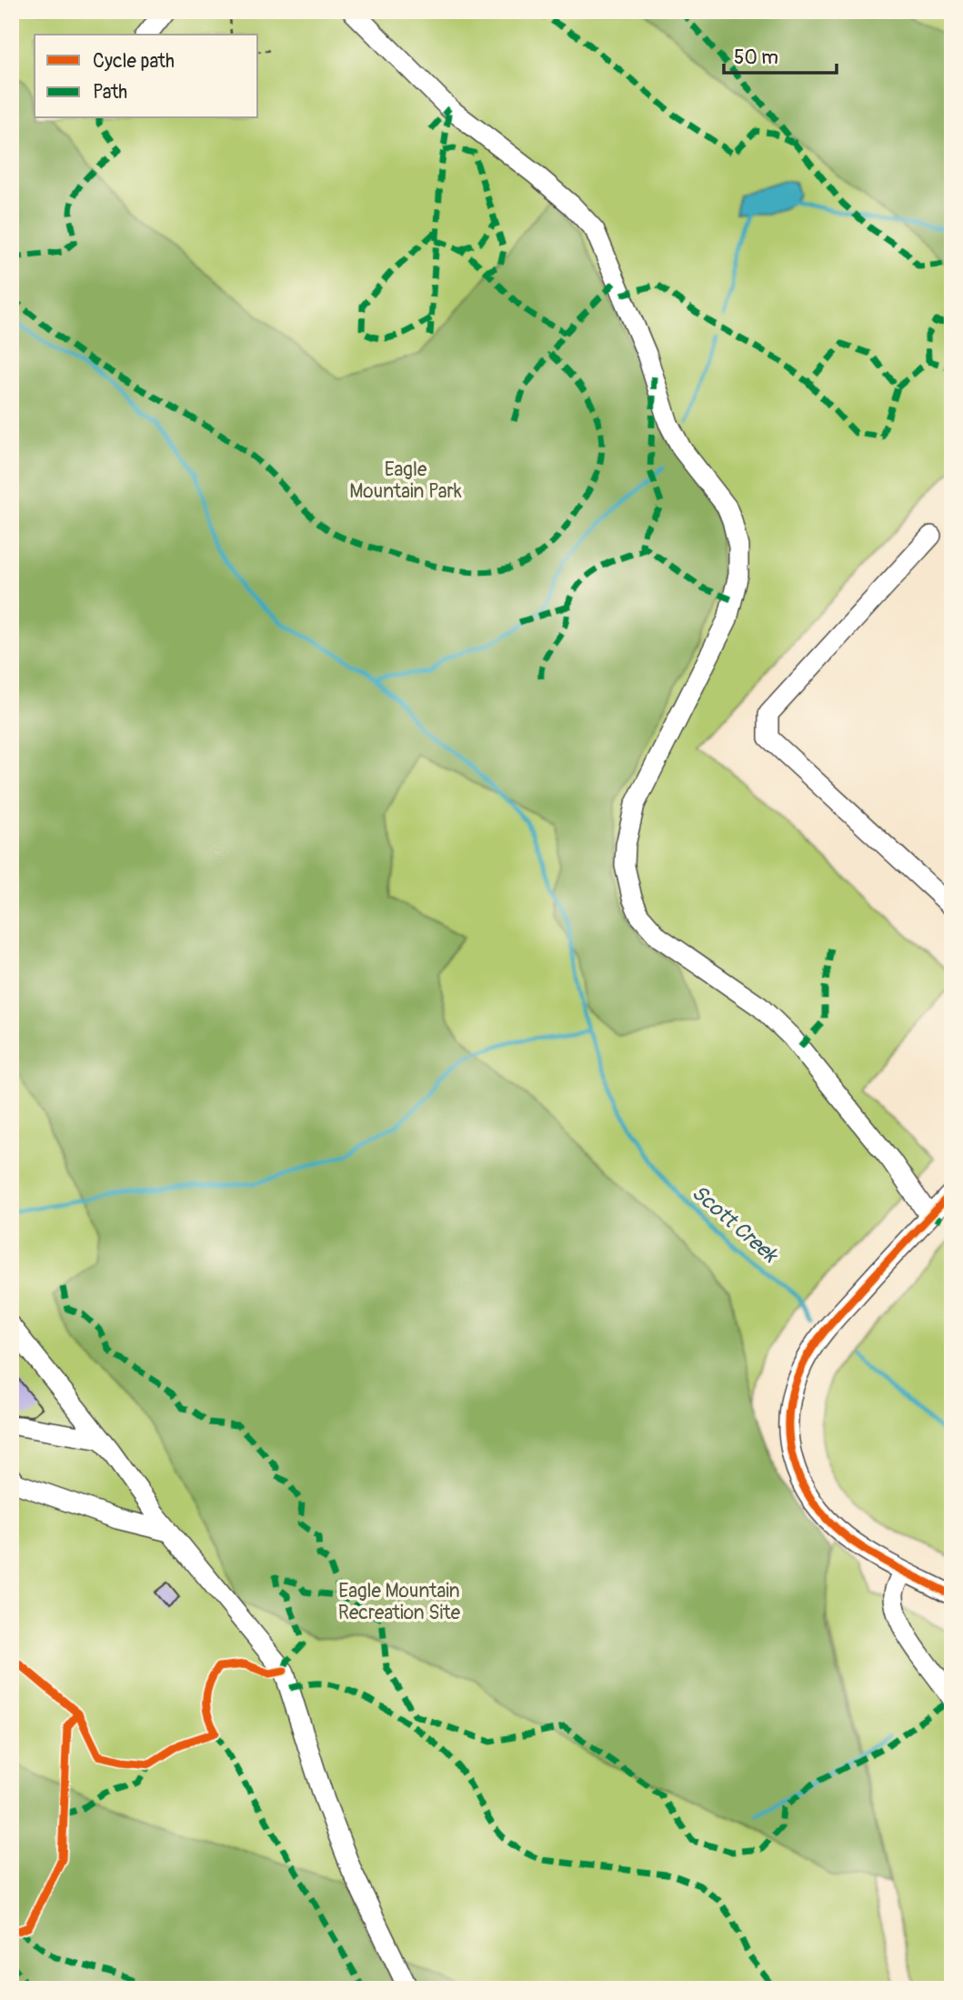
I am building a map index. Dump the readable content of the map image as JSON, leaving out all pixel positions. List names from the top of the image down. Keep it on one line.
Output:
{"water":["Scott Creek"],"parks":["Eagle Mountain Park","Eagle Mountain Recreation Site"],"legend":["Cycle path","Path"],"scale_bar":"50 m"}
